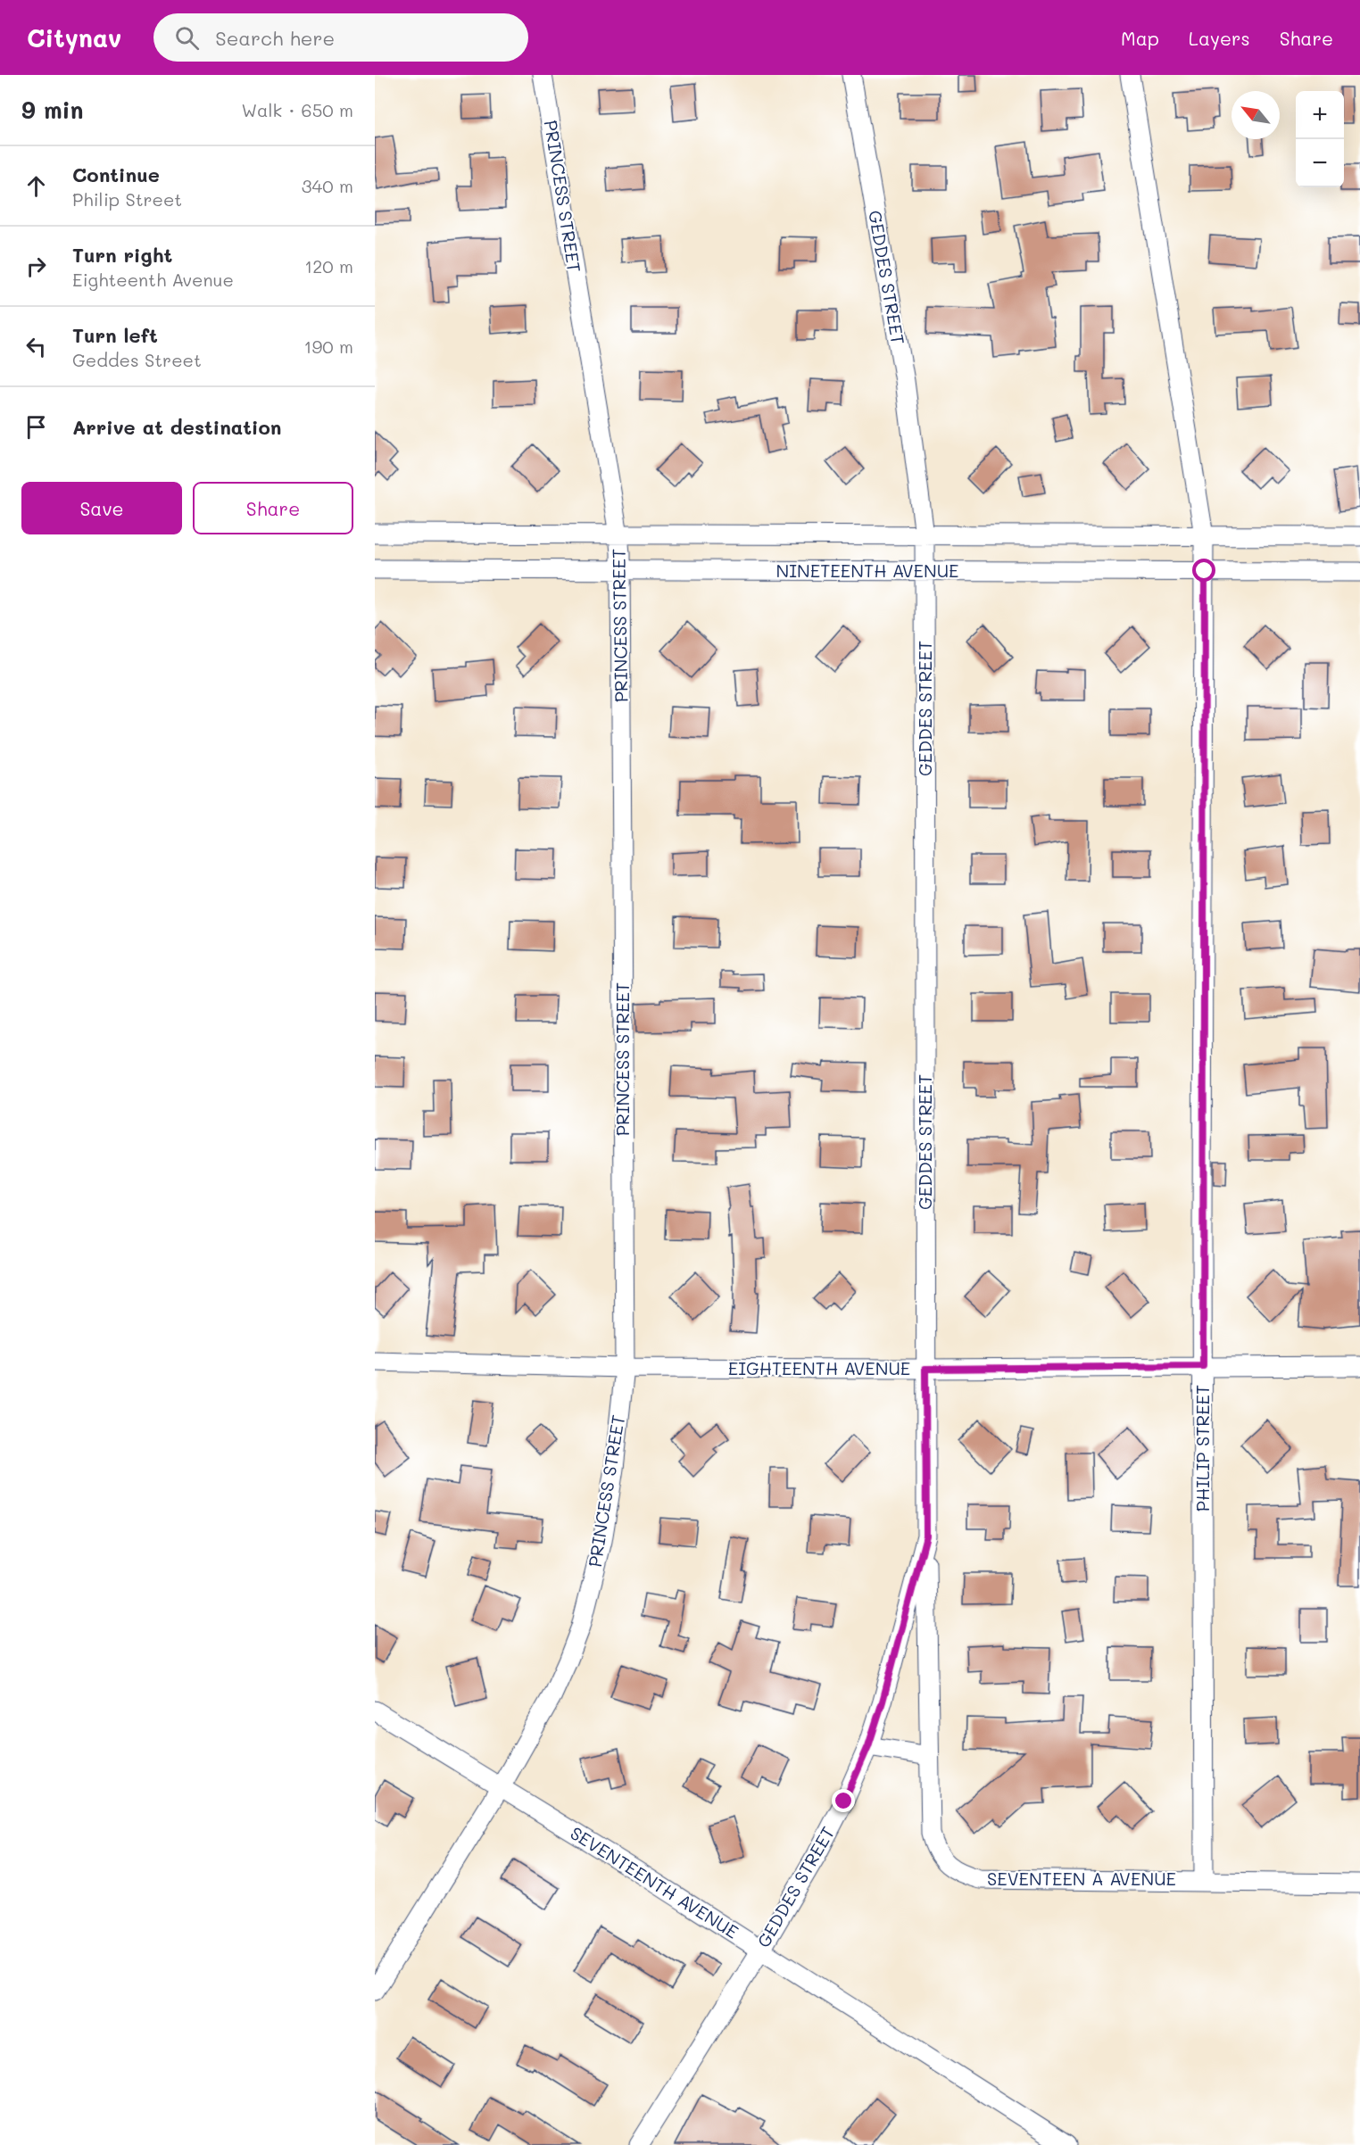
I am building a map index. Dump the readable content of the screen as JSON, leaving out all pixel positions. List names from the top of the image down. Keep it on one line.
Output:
{"streets":{"street":["PRINCESS STREET","GEDDES STREET","NINETEENTH AVENUE","EIGHTEENTH AVENUE","PHILIP STREET","SEVENTEEN A AVENUE","SEVENTEENTH AVENUE"]},"crossings":[["PRINCESS STREET","NINETEENTH AVENUE"],["PRINCESS STREET","EIGHTEENTH AVENUE"],["PRINCESS STREET","SEVENTEENTH AVENUE"],["GEDDES STREET","NINETEENTH AVENUE"],["GEDDES STREET","EIGHTEENTH AVENUE"],["GEDDES STREET","SEVENTEEN A AVENUE"],["GEDDES STREET","SEVENTEENTH AVENUE"],["NINETEENTH AVENUE","PHILIP STREET"],["EIGHTEENTH AVENUE","PHILIP STREET"],["PHILIP STREET","SEVENTEEN A AVENUE"]],"north":"top left","page":{"header":"Citynav","search":"Search here","nav":["Map","Layers","Share"],"heading":["9 min","Walk · 650 m"],"map_buttons":["+","−"],"list":[["Continue","Philip Street","340 m"],["Turn right","Eighteenth Avenue","120 m"],["Turn left","Geddes Street","190 m"],"Arrive at destination"],"buttons":["Save","Share"]}}
